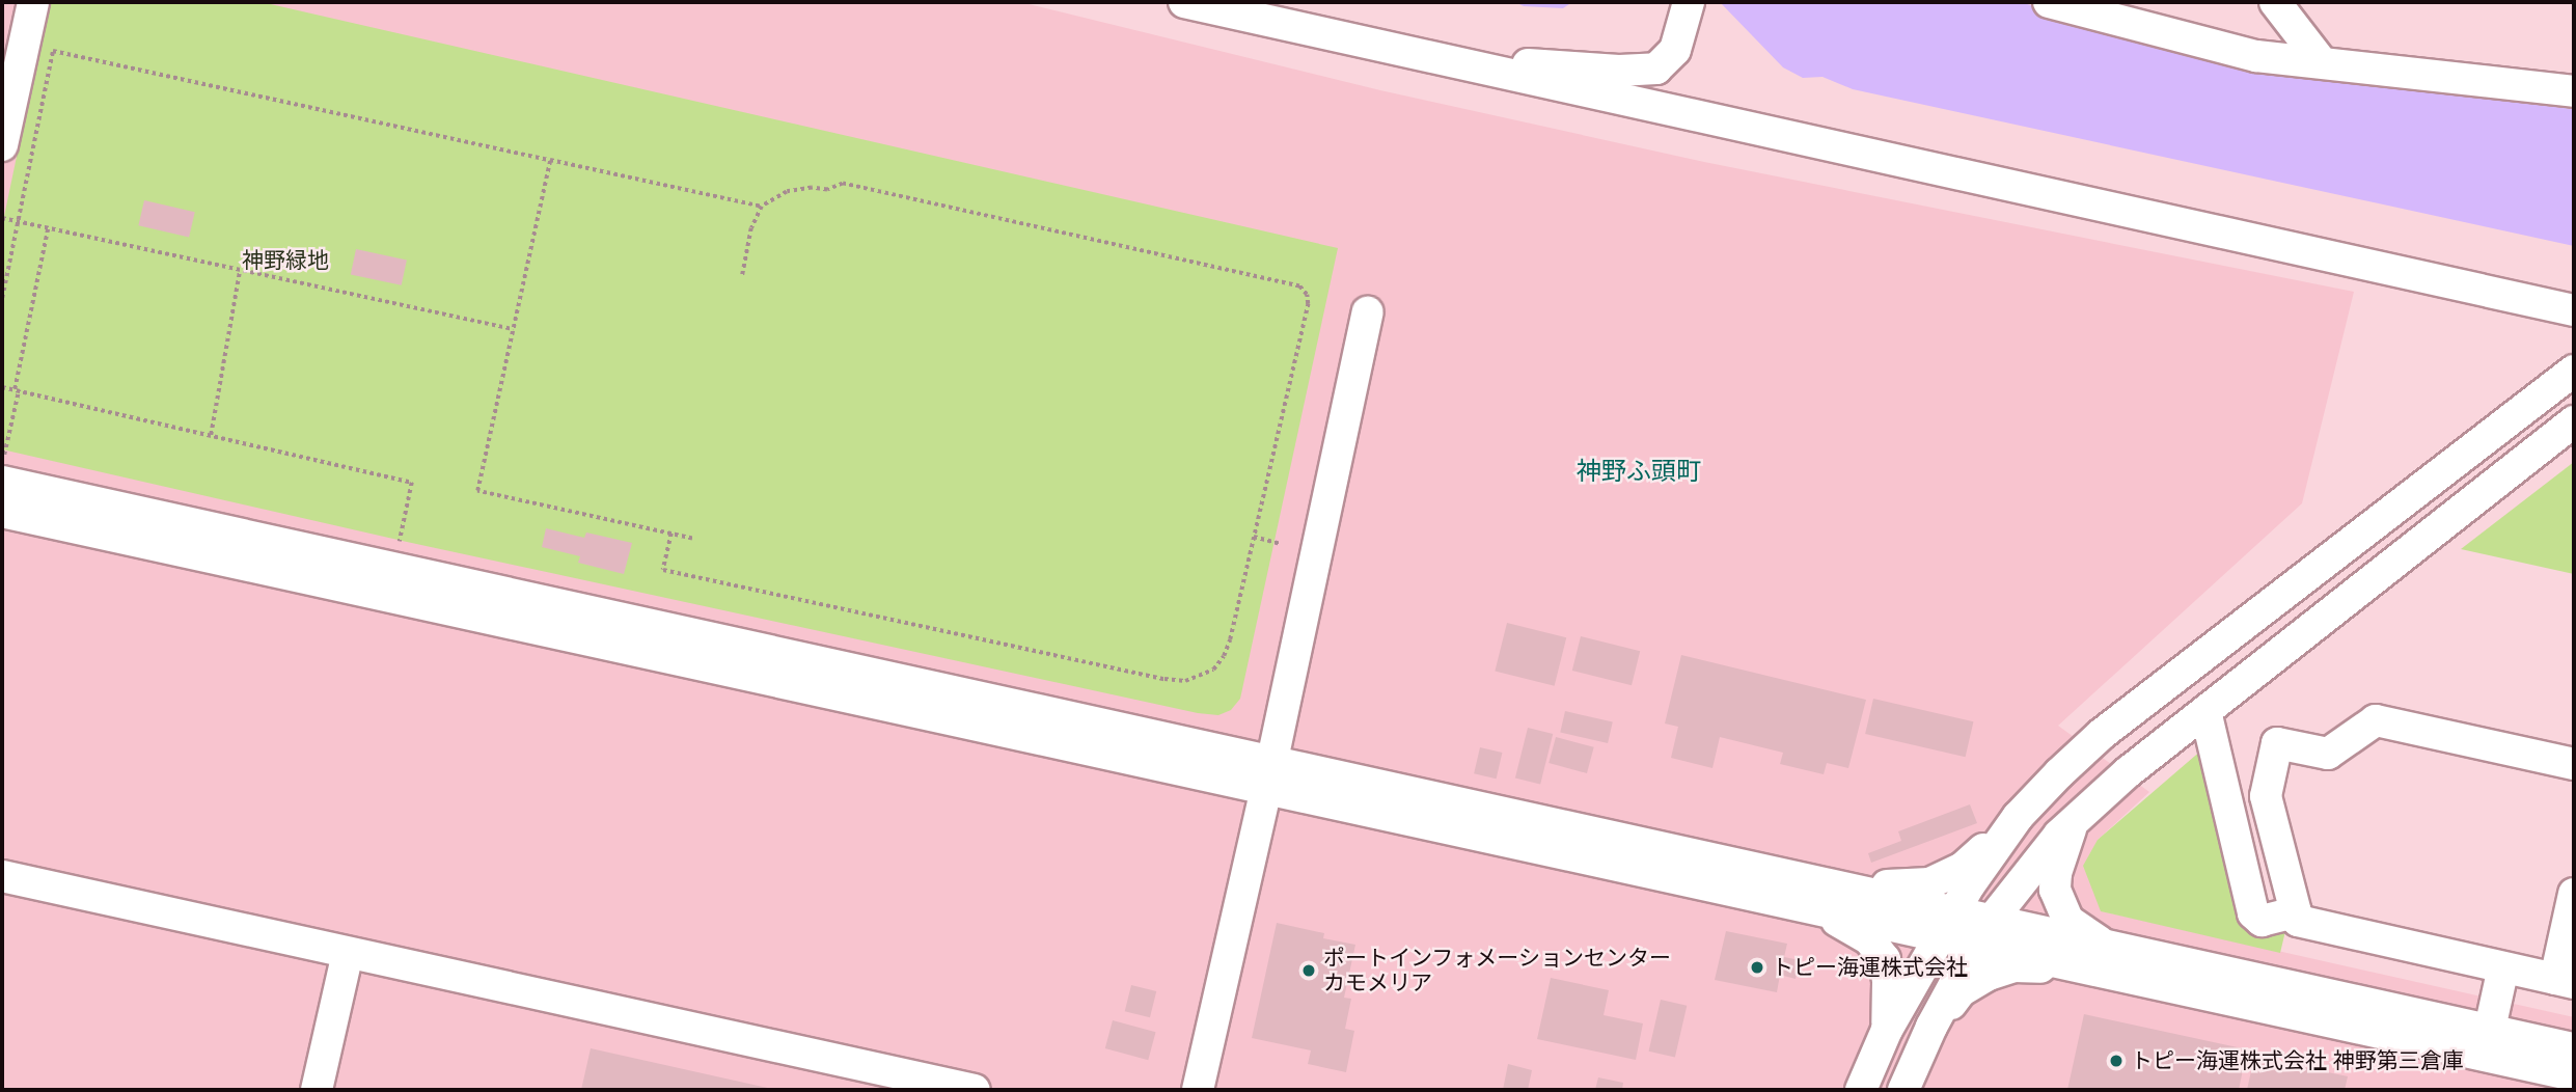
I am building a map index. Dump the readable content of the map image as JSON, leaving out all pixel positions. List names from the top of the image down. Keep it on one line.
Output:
{"districts":["神野ふ頭町"],"parks":["神野緑地"],"places":["トピー海運株式会社","ポートインフォメーションセンター カモメリア","トピー海運株式会社 神野第三倉庫"]}
